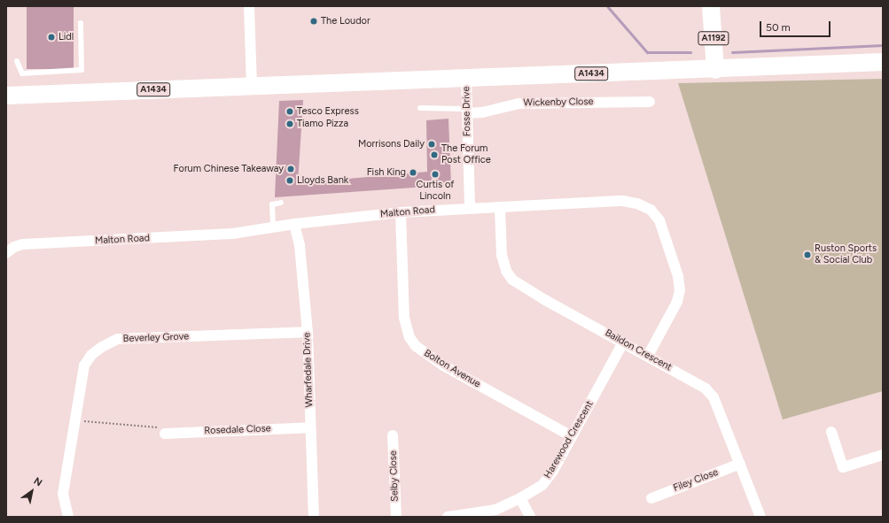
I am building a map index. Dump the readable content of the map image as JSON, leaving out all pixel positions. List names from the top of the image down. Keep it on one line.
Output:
{"streets":{"main road":["A1192","A1434"],"street":["Wickenby Close","Fosse Drive","Malton Road","Beverley Grove","Baildon Crescent","Bolton Avenue","Wharfedale Drive","Rosedale Close","Harewood Crescent","Selby Close","Filey Close"]},"crossings":[["A1192","A1434"],["A1434","Fosse Drive"],["Wickenby Close","Fosse Drive"],["Fosse Drive","Malton Road"],["Malton Road","Baildon Crescent"],["Malton Road","Bolton Avenue"],["Malton Road","Wharfedale Drive"],["Beverley Grove","Wharfedale Drive"],["Baildon Crescent","Harewood Crescent"],["Baildon Crescent","Filey Close"],["Bolton Avenue","Harewood Crescent"],["Wharfedale Drive","Rosedale Close"]],"places":["The Loudor","Lidl","Tesco Express","Tiamo Pizza","Morrisons Daily","The Forum Post Office","Forum Chinese Takeaway","Fish King","Curtis of Lincoln","Lloyds Bank","Ruston Sports & Social Club"],"scale_bar":"50 m","north":"top right"}
